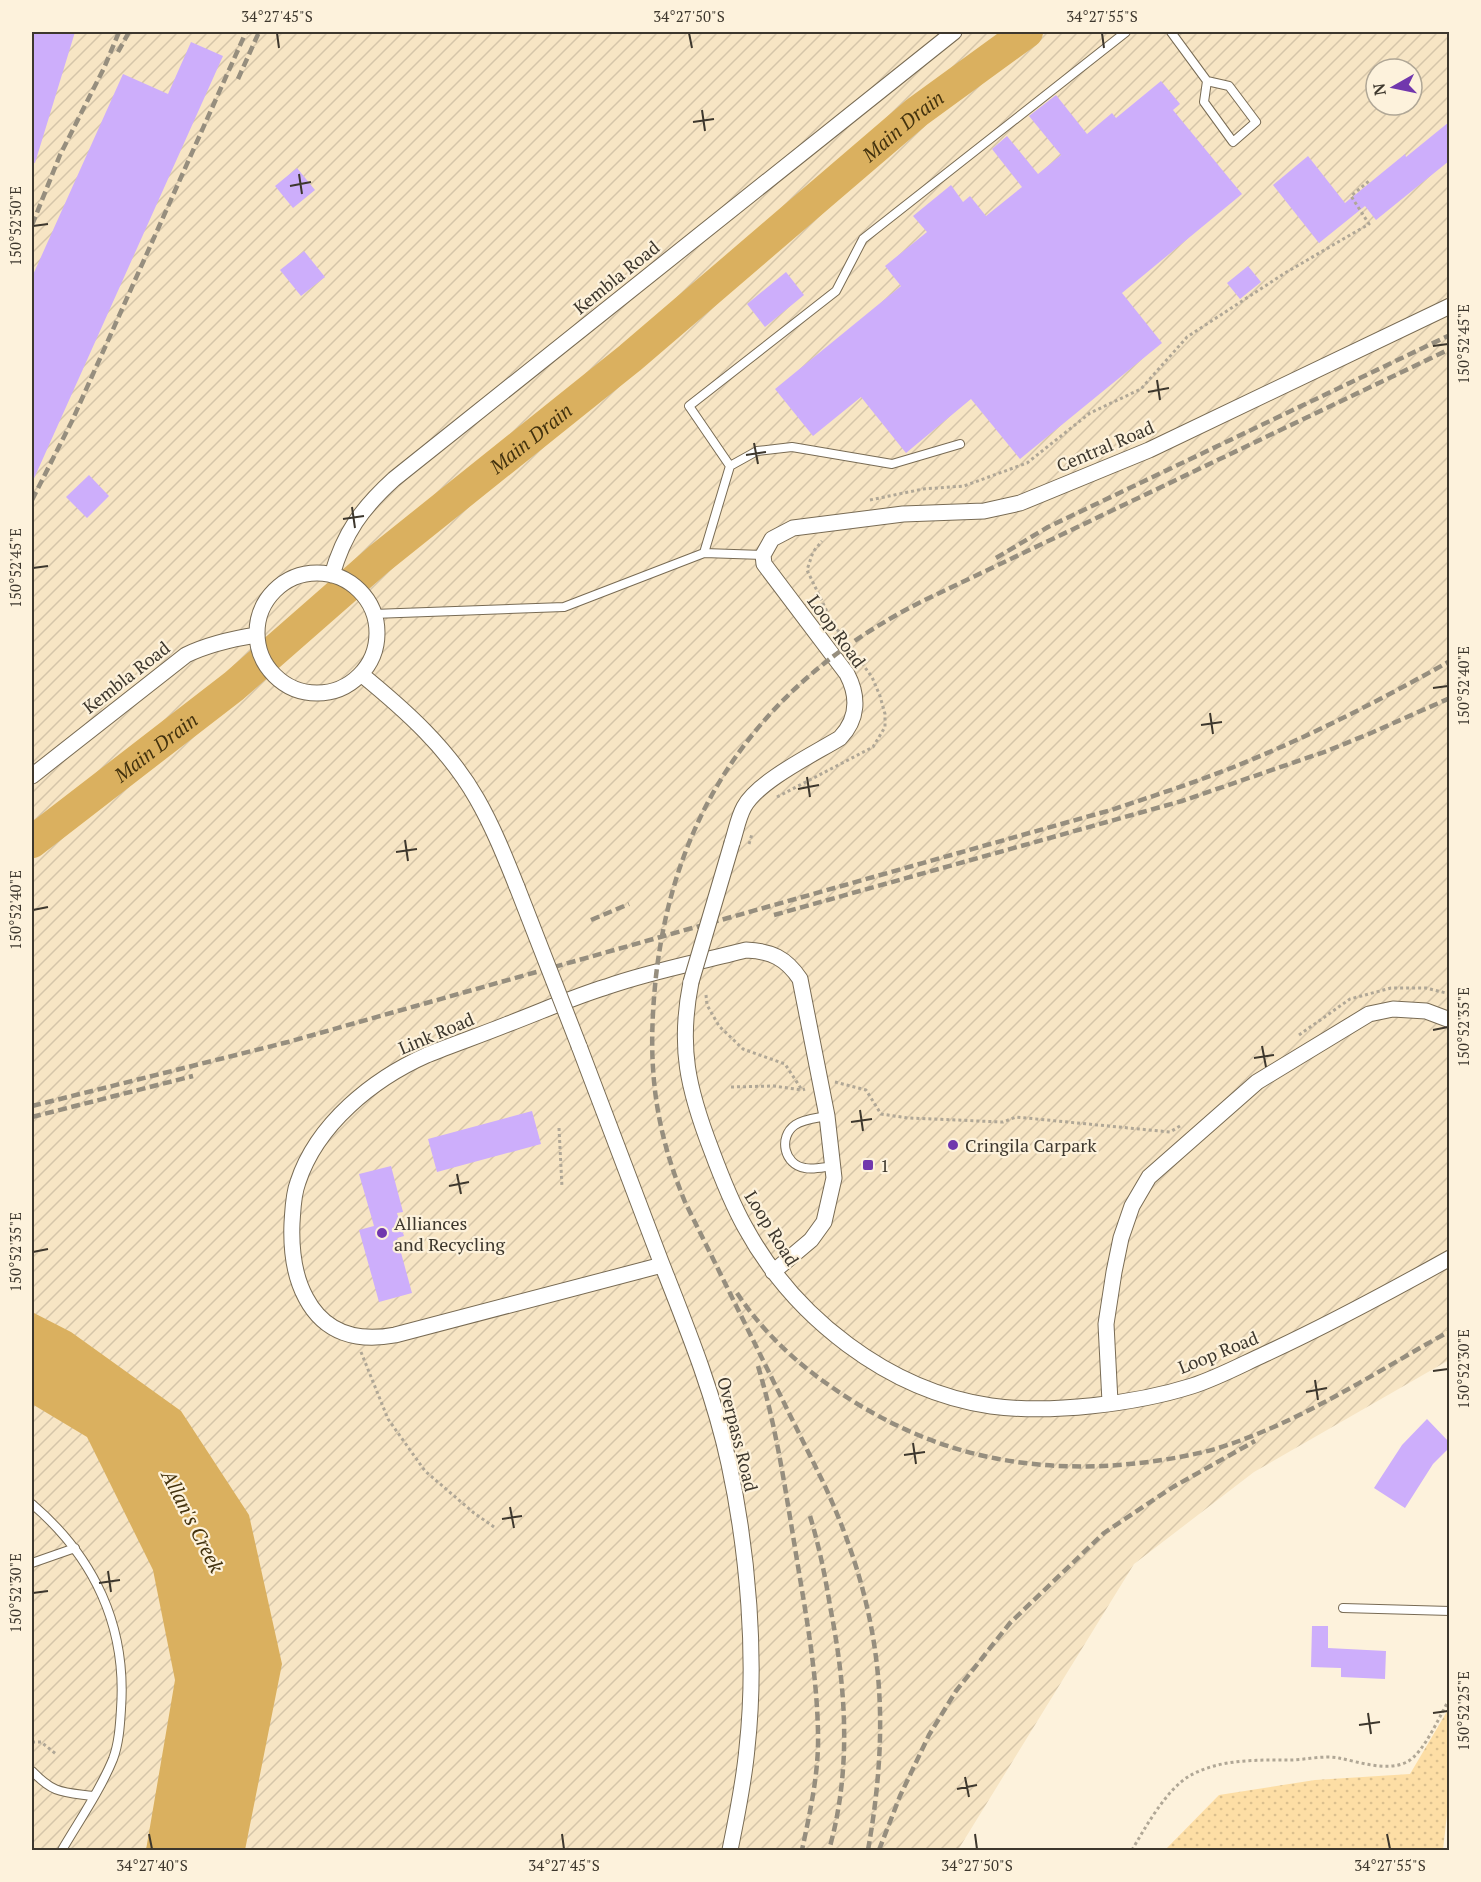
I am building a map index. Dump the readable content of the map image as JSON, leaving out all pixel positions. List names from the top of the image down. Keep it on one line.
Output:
{"streets":{"street":["Kembla Road","Central Road","Loop Road","Link Road","Overpass Road"]},"crossings":[["Kembla Road","Overpass Road"],["Central Road","Loop Road"],["Loop Road","Link Road"],["Link Road","Overpass Road"]],"water":["Main Drain","Allan's Creek"],"places":{"other":["Cringila Carpark","Alliances and Recycling"],"transit":["1"]},"north":"left","coordinates":["34°27'45\"S","34°27'50\"S","34°27'55\"S","150°52'50\"E","150°52'45\"E","150°52'40\"E","150°52'35\"E","150°52'30\"E","150°52'25\"E","34°27'40\"S"]}
